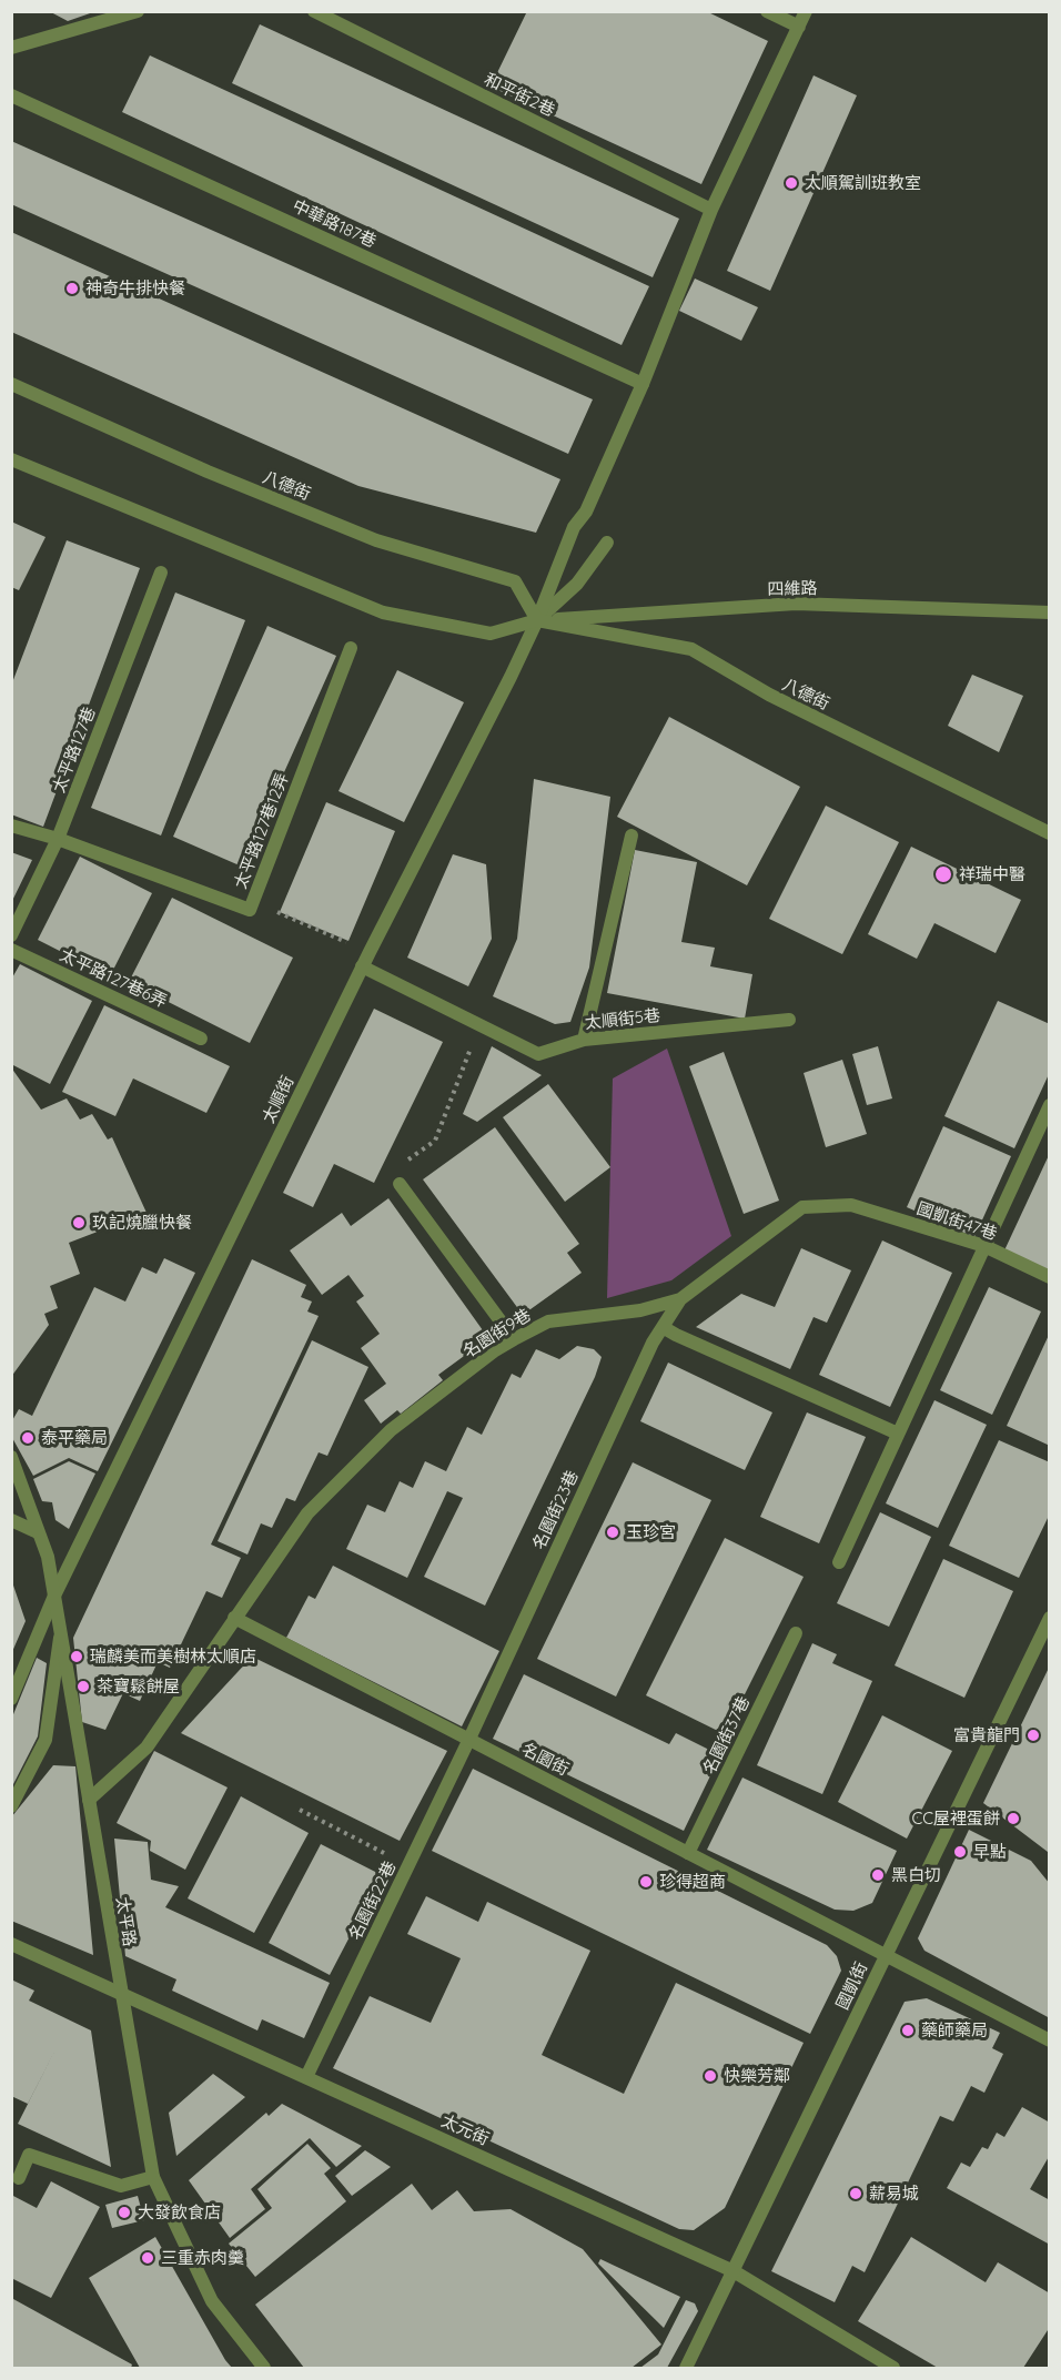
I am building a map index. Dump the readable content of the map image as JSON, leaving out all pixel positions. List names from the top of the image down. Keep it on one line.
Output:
{"streets":{"street":["和平街2巷","中華路187巷","八德街","四維路","太平路127巷","太平路127巷12弄","太平路127巷6弄","太順街5巷","太順街","國凱街47巷","名園街9巷","名園街23巷","名園街37巷","名園街","名園街22巷","太平路","國凱街","太元街"]},"crossings":[["和平街2巷","太順街"],["中華路187巷","太順街"],["八德街","四維路"],["八德街","太順街"],["四維路","太順街"],["太平路127巷","太平路127巷12弄"],["太順街5巷","太順街"],["太順街","太平路"],["國凱街47巷","名園街9巷"],["名園街9巷","名園街23巷"],["名園街9巷","名園街"],["名園街23巷","名園街"],["名園街23巷","名園街22巷"],["名園街37巷","名園街"],["名園街","名園街22巷"],["名園街","國凱街"],["名園街22巷","太元街"],["太平路","太元街"],["國凱街","太元街"]],"places":["太順駕訓班教室","神奇牛排快餐","祥瑞中醫","玖記燒臘快餐","泰平藥局","玉珍宮","瑞麟美而美樹林太順店","茶寶鬆餅屋","富貴龍門","CC屋裡蛋餅","早點","黑白切","珍得超商","藥師藥局","快樂芳鄰","薪易城","大發飲食店","三重赤肉羹"]}
